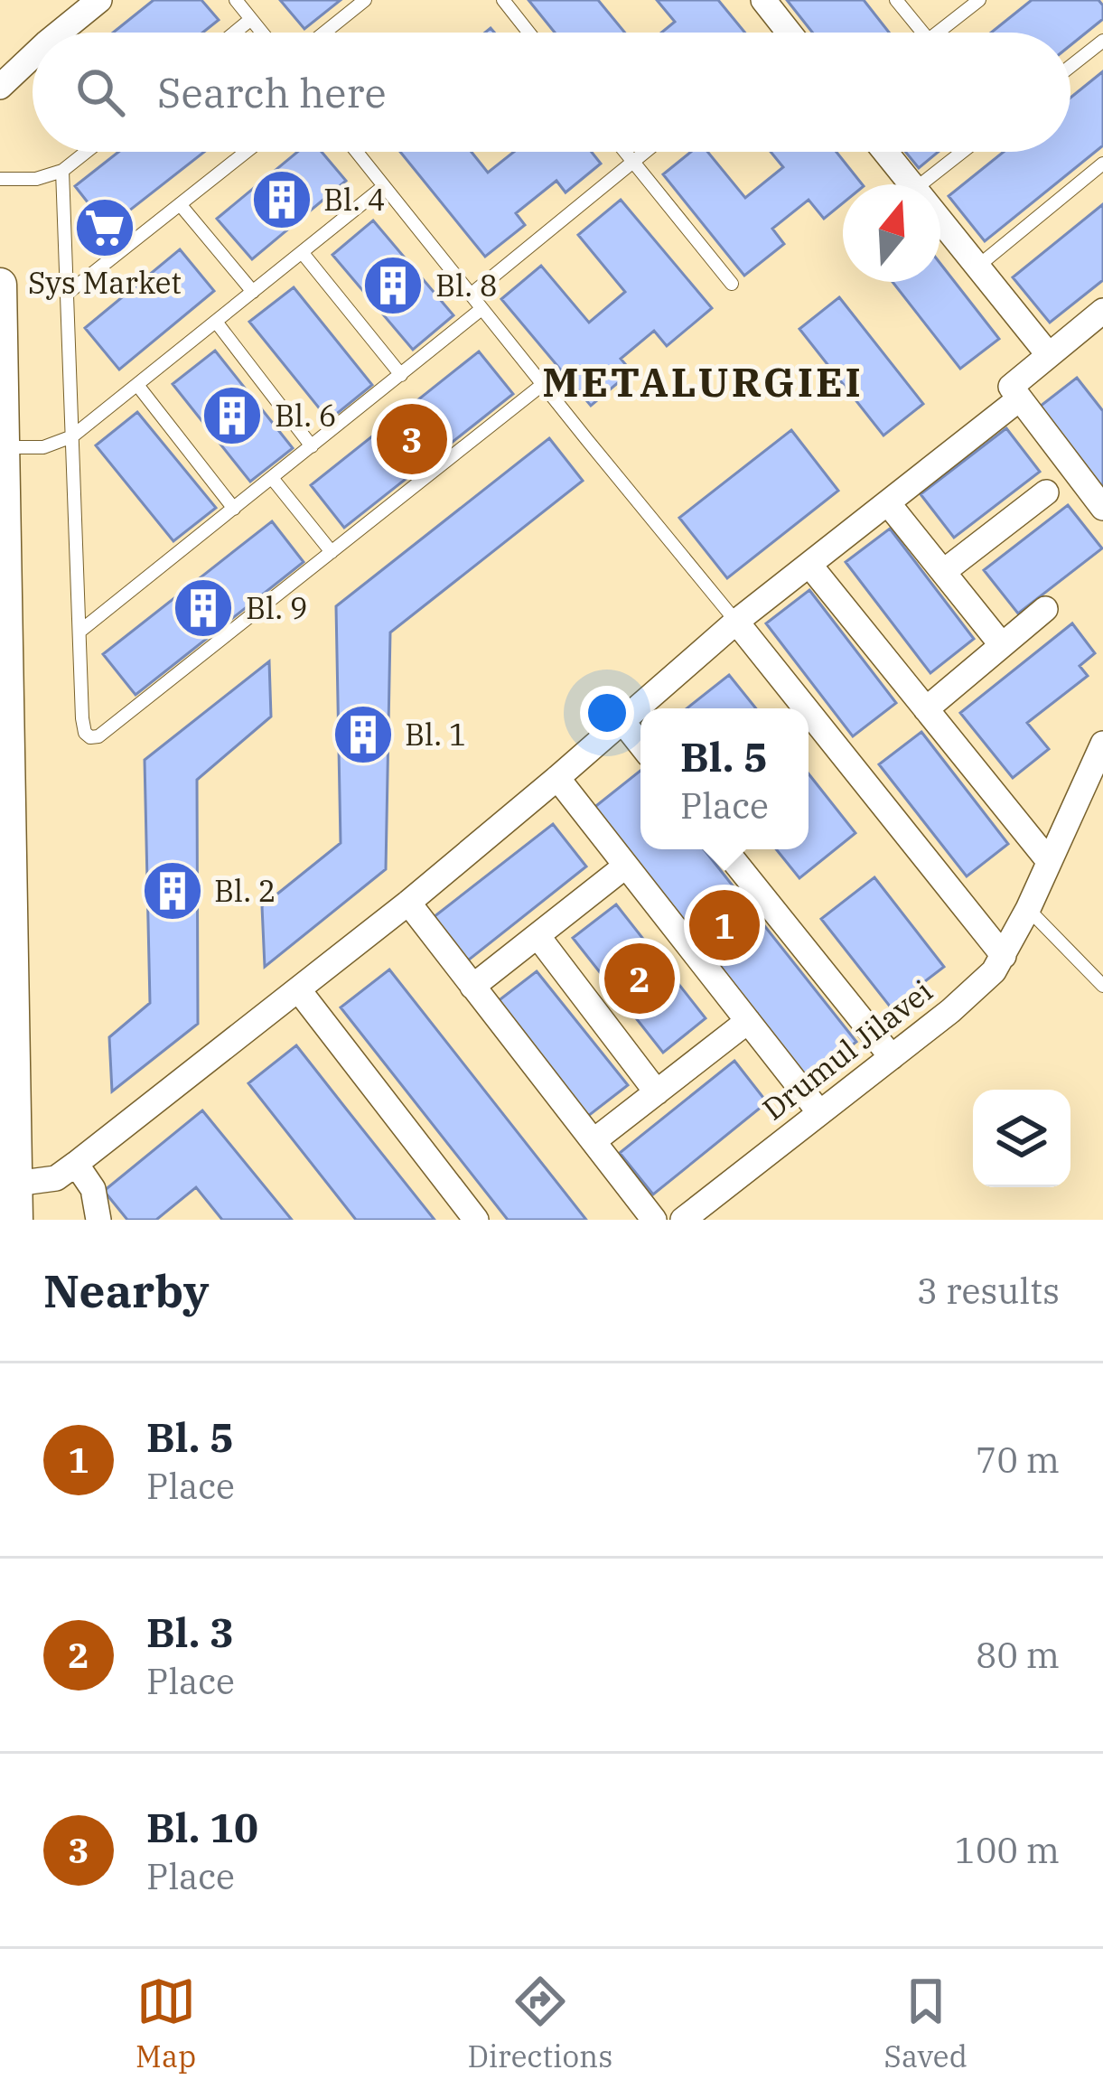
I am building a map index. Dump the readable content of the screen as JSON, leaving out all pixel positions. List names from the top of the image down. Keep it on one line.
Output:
{"streets":{"street":["Drumul Jilavei"]},"districts":["METALURGIEI"],"places":{"building":["Bl. 4","Bl. 8","Bl. 6","Bl. 9","Bl. 1","Bl. 2"],"supermarket":["Sys Market"]},"north":"top","page":{"search":"Search here","pins":["3","1","2"],"popup":["Bl. 5","Place"],"heading":["Nearby","3 results"],"list":[{"mark":"1","name":"Bl. 5","note":"Place","value":"70 m"},{"mark":"2","name":"Bl. 3","note":"Place","value":"80 m"},{"mark":"3","name":"Bl. 10","note":"Place","value":"100 m"}],"nav":["Map","Directions","Saved"]}}
